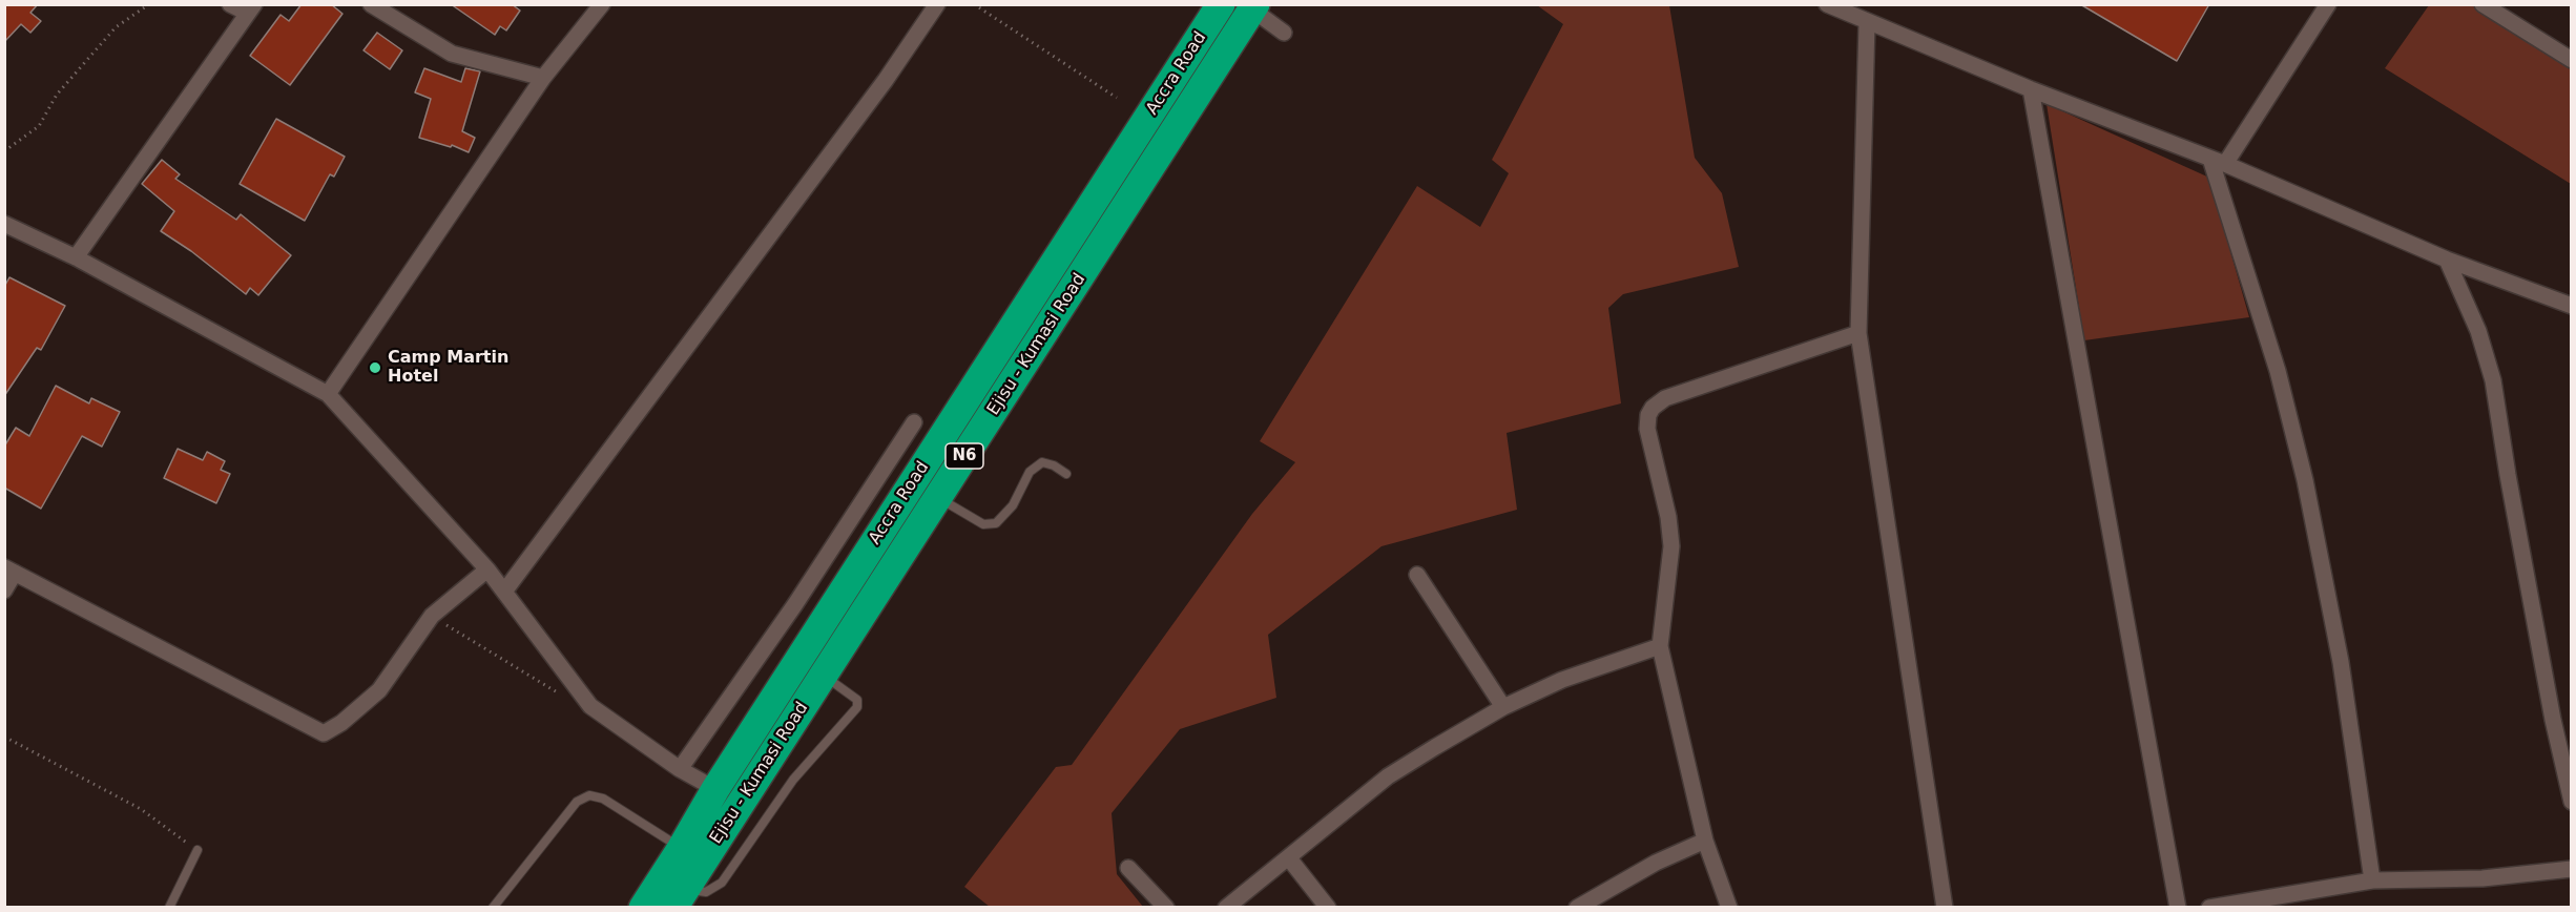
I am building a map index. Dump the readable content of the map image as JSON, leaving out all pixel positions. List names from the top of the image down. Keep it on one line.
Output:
{"streets":{"highway":["Accra Road","Ejisu - Kumasi Road","N6"]},"places":["Camp Martin Hotel"]}
